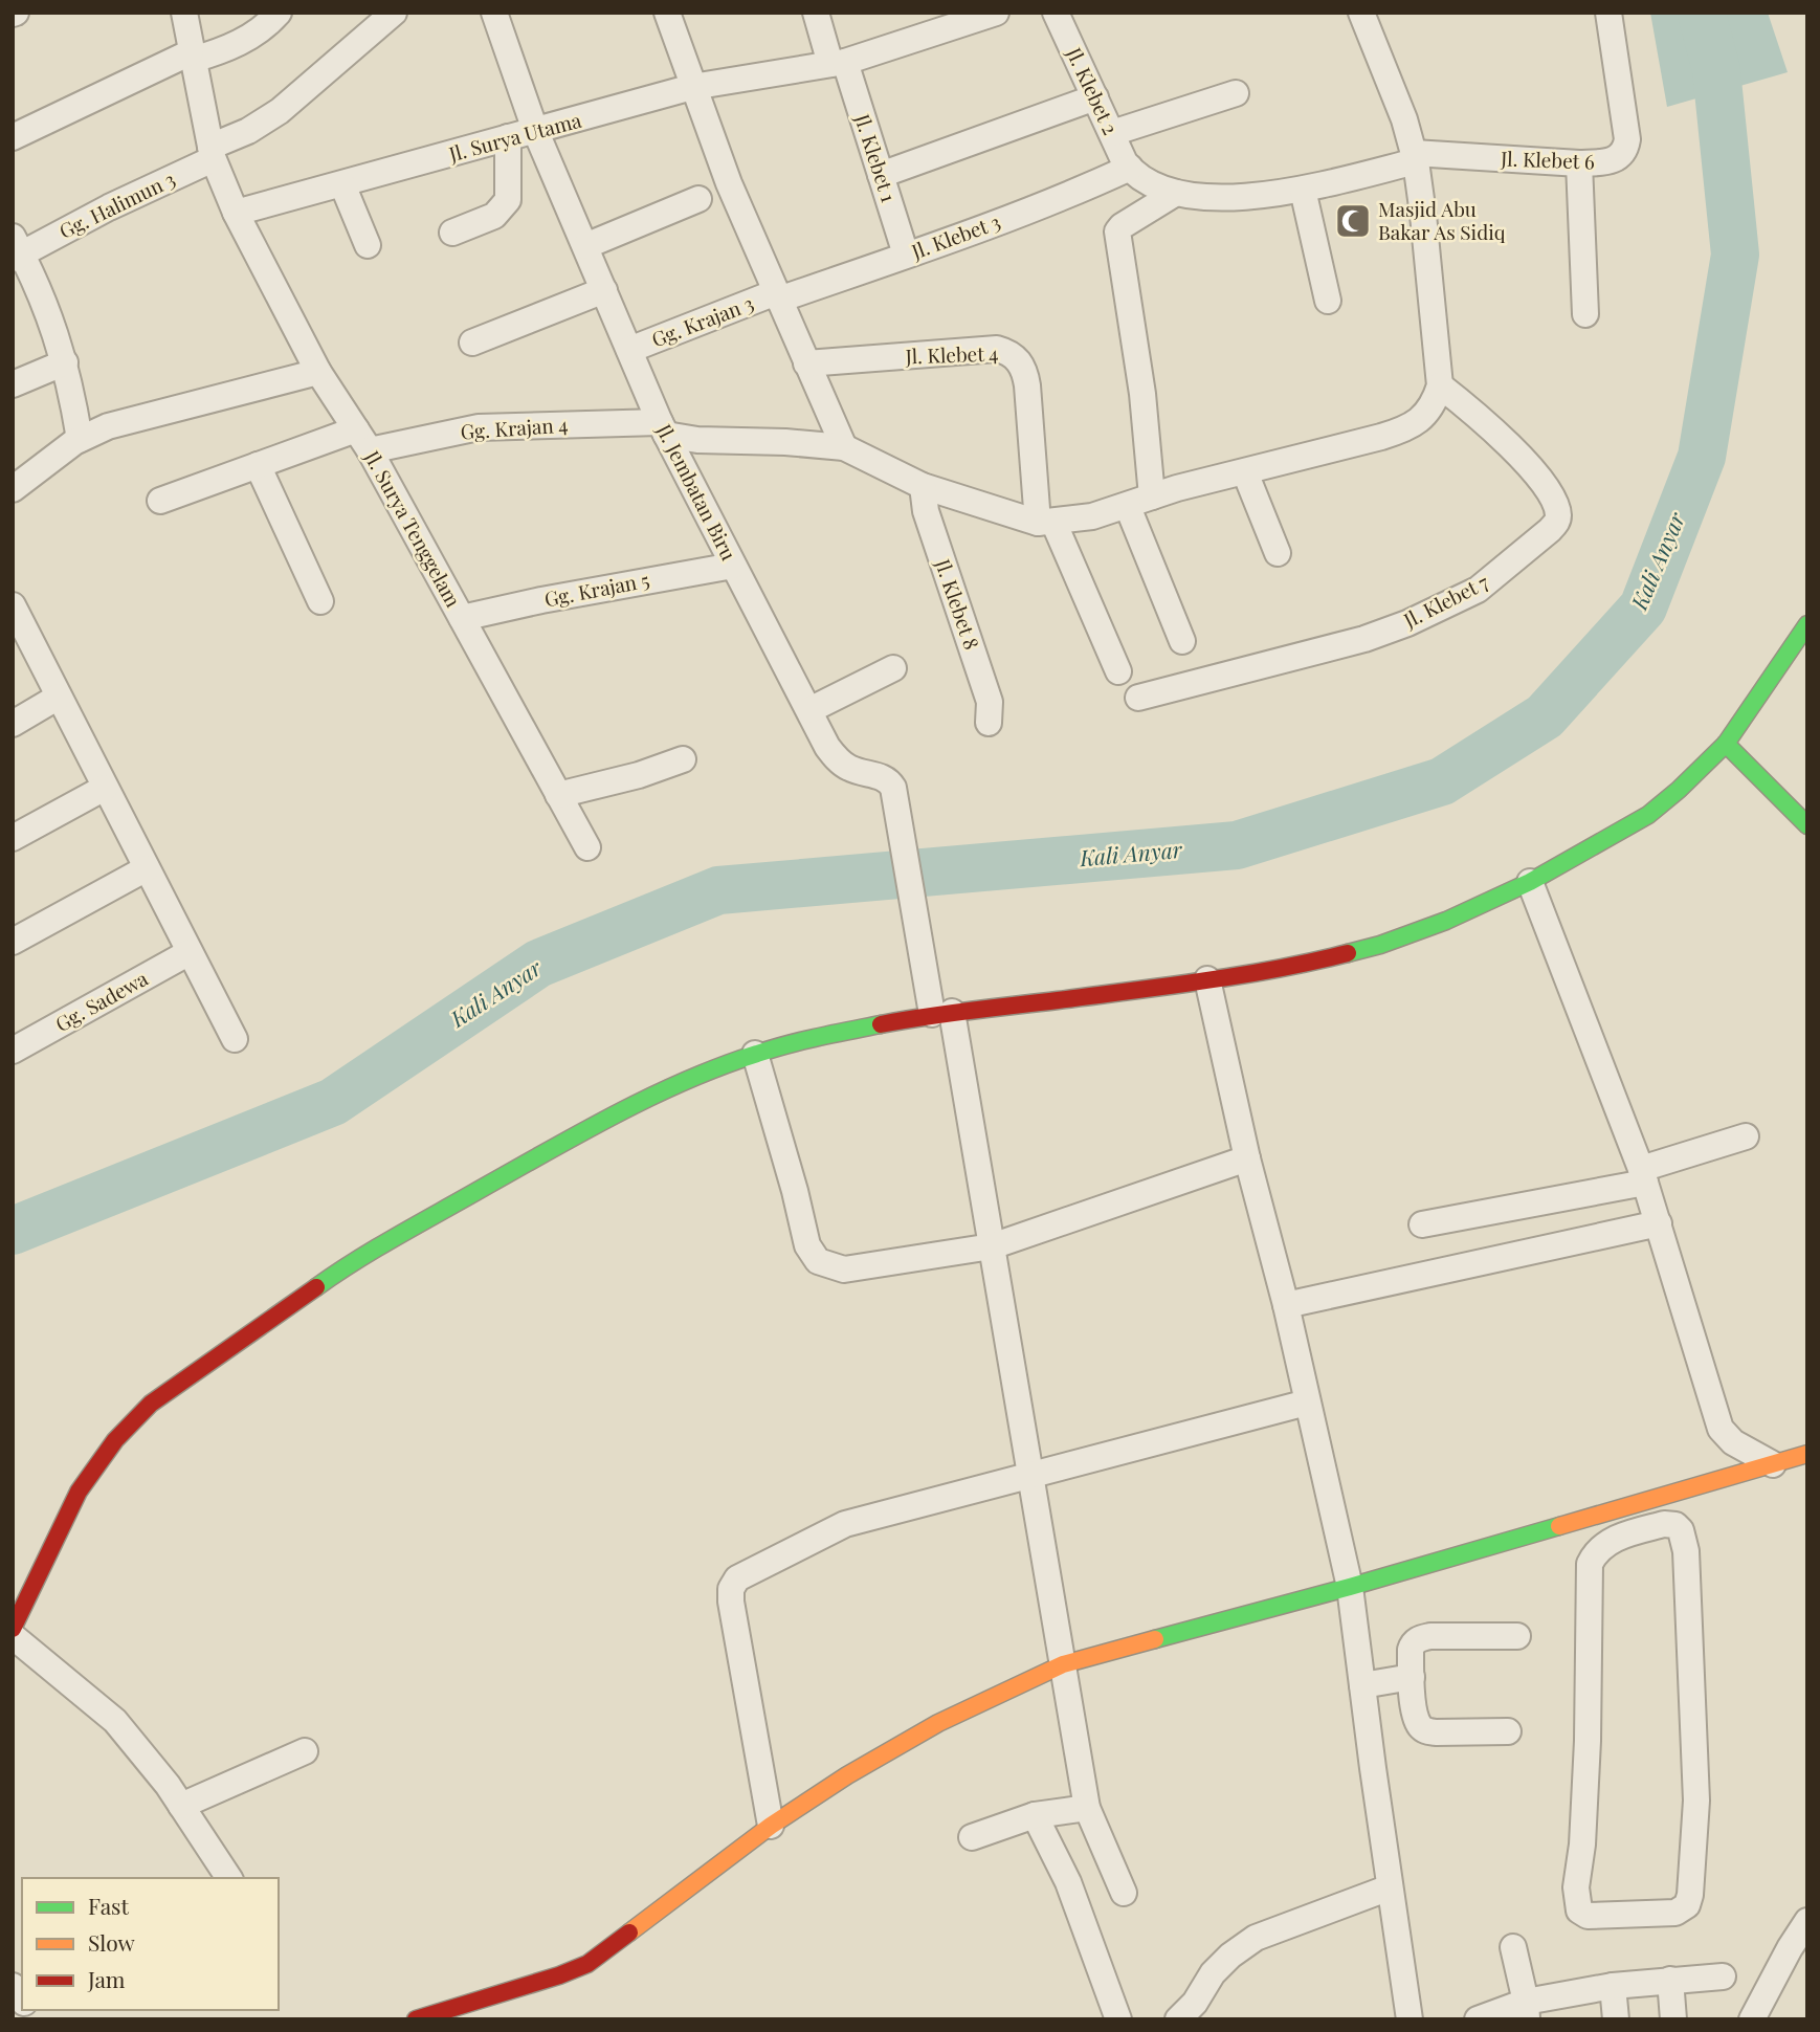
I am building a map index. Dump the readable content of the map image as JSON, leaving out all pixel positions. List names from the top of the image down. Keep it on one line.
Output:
{"streets":{"street":["Jl. Klebet 2","Jl. Surya Utama","Jl. Klebet 1","Jl. Klebet 6","Gg. Halimun 3","Jl. Klebet 3","Gg. Krajan 3","Jl. Klebet 4","Gg. Krajan 4","Jl. Jembatan Biru","Jl. Surya Tenggelam","Gg. Krajan 5","Jl. Klebet 7","Jl. Klebet 8","Gg. Sadewa"]},"crossings":[["Jl. Klebet 2","Jl. Klebet 6"],["Jl. Klebet 2","Jl. Klebet 3"],["Jl. Surya Utama","Jl. Klebet 1"],["Jl. Surya Utama","Jl. Jembatan Biru"],["Jl. Surya Utama","Jl. Surya Tenggelam"],["Jl. Klebet 1","Jl. Klebet 3"],["Jl. Klebet 6","Jl. Klebet 3"],["Jl. Klebet 3","Gg. Krajan 3"],["Gg. Krajan 3","Jl. Jembatan Biru"],["Jl. Klebet 4","Gg. Krajan 4"],["Gg. Krajan 4","Jl. Jembatan Biru"],["Gg. Krajan 4","Jl. Surya Tenggelam"],["Gg. Krajan 4","Jl. Klebet 8"],["Jl. Jembatan Biru","Gg. Krajan 5"],["Jl. Surya Tenggelam","Gg. Krajan 5"]],"water":["Kali Anyar"],"places":{"mosque":["Masjid Abu Bakar As Sidiq"]},"legend":["Fast","Slow","Jam"]}
